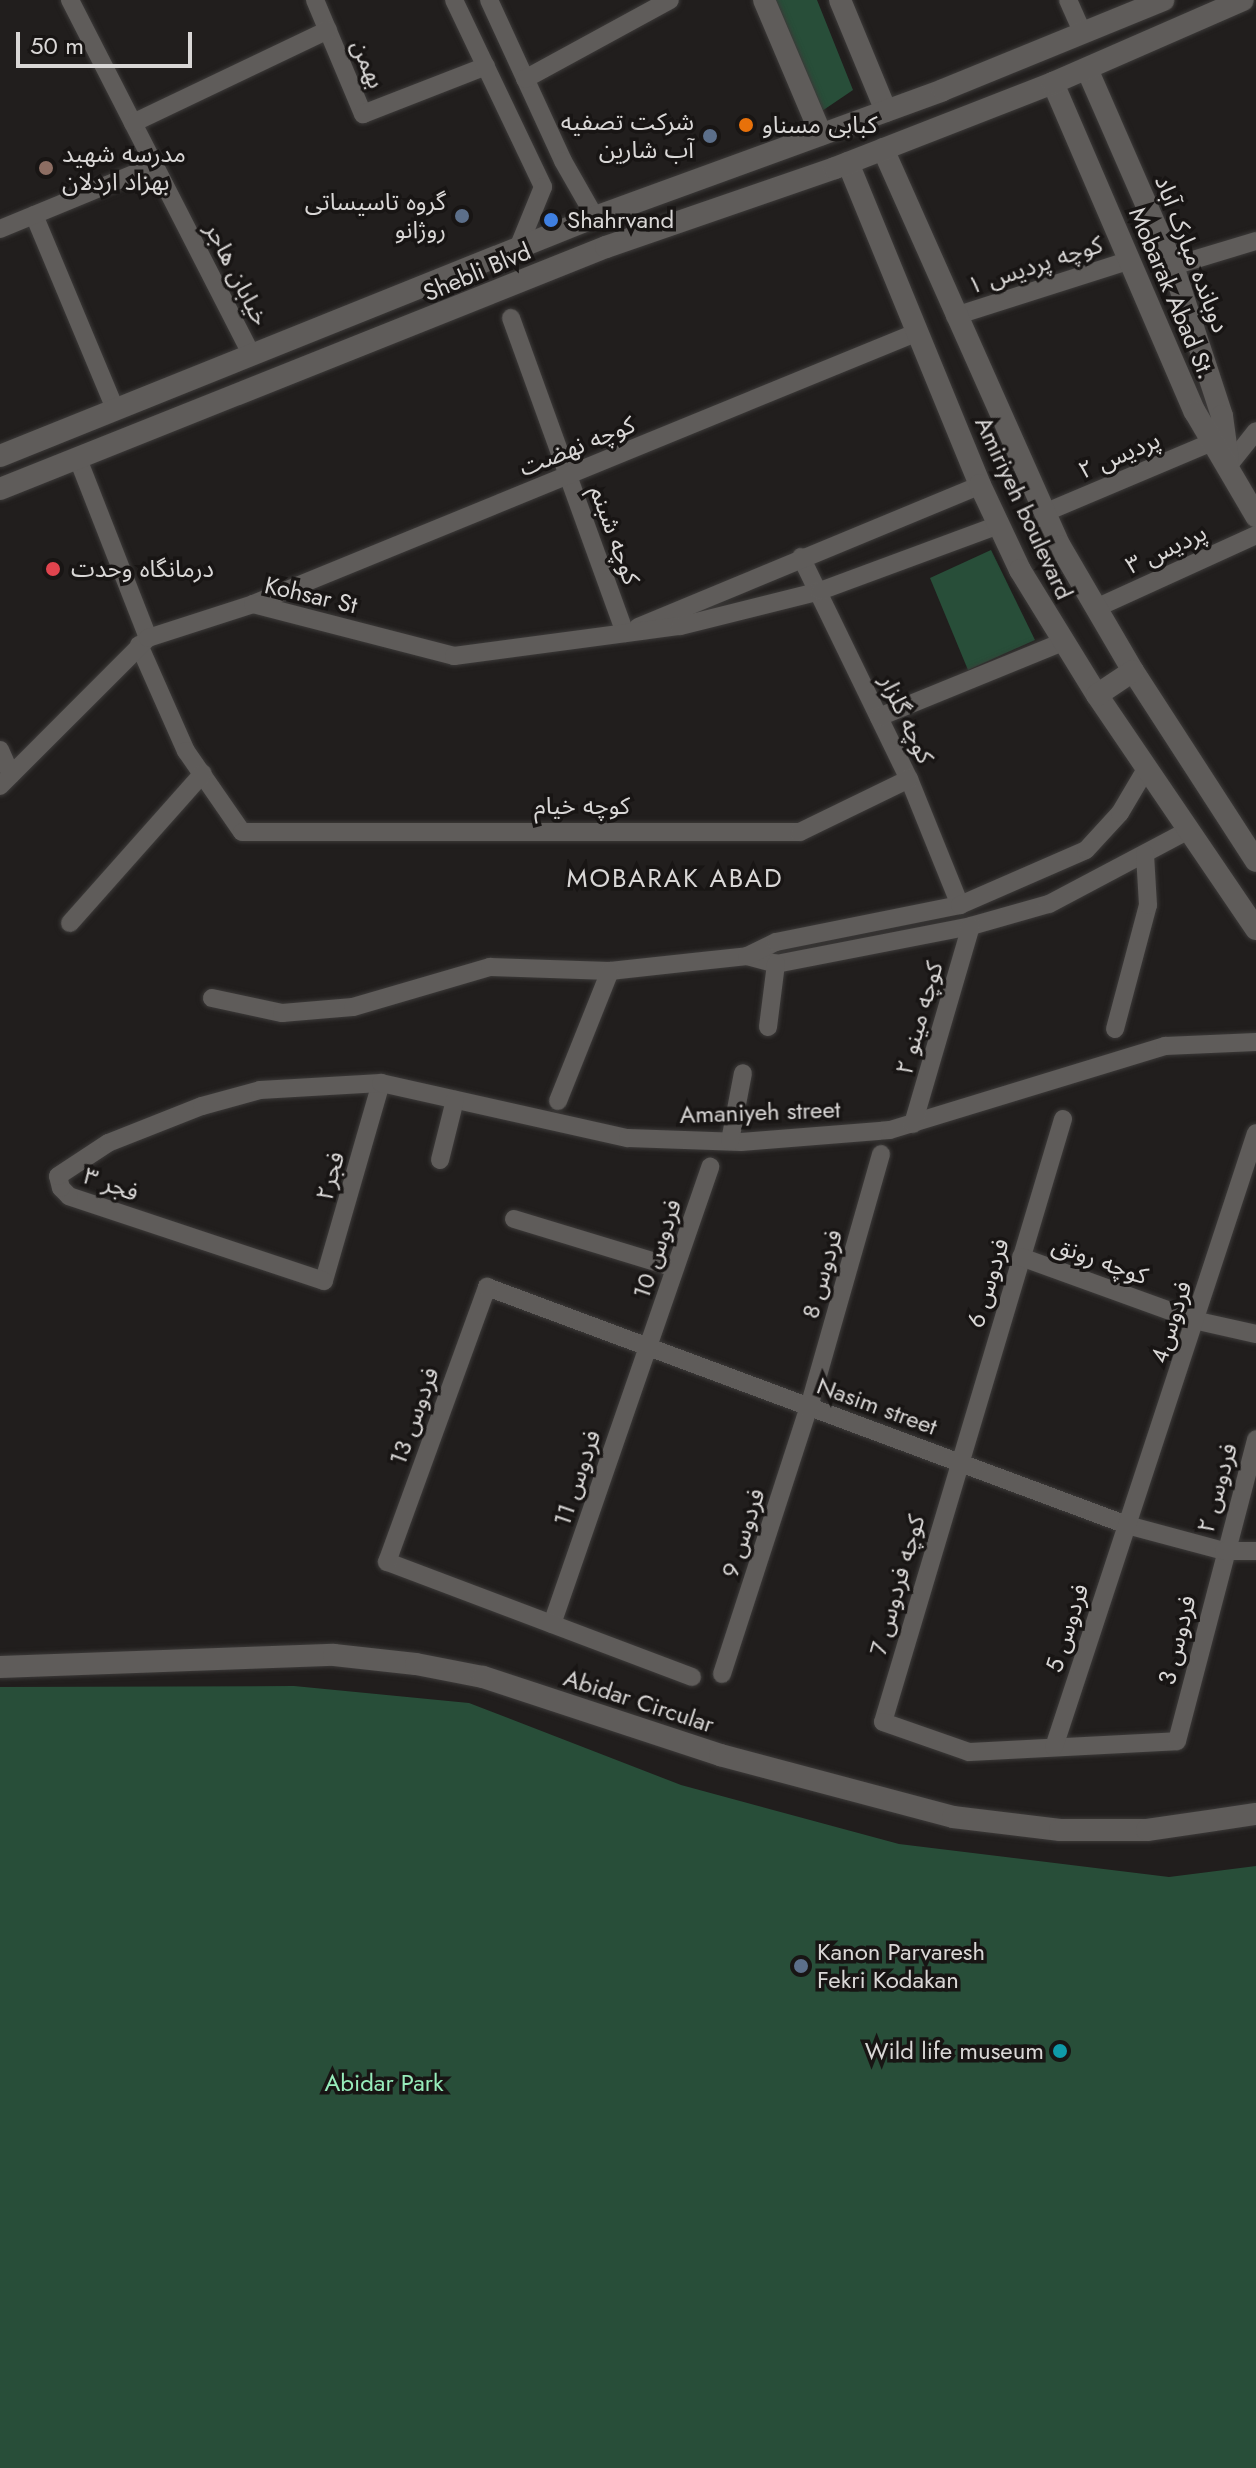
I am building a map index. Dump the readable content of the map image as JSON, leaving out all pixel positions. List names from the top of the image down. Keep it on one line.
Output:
{"streets":{"street":["بهمن","دوبانده مبارک آباد","کوچه پردیس ۱","Shebli Blvd","خیابان هاجر","Mobarak Abad St.","کوچه نهضت","پردیس ۲","Amiriyeh boulevard","کوچه شبنم","پردیس ۳","Kohsar St","کوچه گلزار","کوچه خیام","کوچه مینو ۲","Amaniyeh street","فجر۲","فجر ۳","فردوس 10","کوچه رونق","فردوس 8","فردوس 6","فردوس4","Nasim street","فردوس 13","فردوس 11","فردوس ۲","فردوس 9","کوچه فردوس 7","فردوس 5","فردوس 3","Abidar Circular"]},"crossings":[["دوبانده مبارک آباد","Shebli Blvd"],["دوبانده مبارک آباد","Mobarak Abad St."],["کوچه پردیس ۱","Mobarak Abad St."],["کوچه پردیس ۱","Amiriyeh boulevard"],["Shebli Blvd","خیابان هاجر"],["Shebli Blvd","Mobarak Abad St."],["Shebli Blvd","Amiriyeh boulevard"],["Mobarak Abad St.","پردیس ۲"],["کوچه نهضت","Amiriyeh boulevard"],["کوچه نهضت","کوچه شبنم"],["کوچه نهضت","Kohsar St"],["پردیس ۲","Amiriyeh boulevard"],["Amiriyeh boulevard","پردیس ۳"],["Amiriyeh boulevard","Kohsar St"],["کوچه شبنم","Kohsar St"],["Kohsar St","کوچه گلزار"],["کوچه گلزار","کوچه خیام"],["کوچه مینو ۲","Amaniyeh street"],["Amaniyeh street","فجر۲"],["Amaniyeh street","فجر ۳"],["فجر۲","فجر ۳"],["فردوس 10","Nasim street"],["فردوس 10","فردوس 11"],["کوچه رونق","فردوس 6"],["کوچه رونق","فردوس4"],["فردوس 8","Nasim street"],["فردوس 8","فردوس 9"],["فردوس 6","Nasim street"],["فردوس 6","کوچه فردوس 7"],["فردوس4","Nasim street"],["فردوس4","فردوس 5"],["Nasim street","فردوس 13"],["Nasim street","فردوس 11"],["Nasim street","فردوس ۲"],["Nasim street","فردوس 9"],["Nasim street","کوچه فردوس 7"],["Nasim street","فردوس 5"],["Nasim street","فردوس 3"],["فردوس 13","فردوس 11"],["فردوس ۲","فردوس 3"],["کوچه فردوس 7","فردوس 5"],["کوچه فردوس 7","فردوس 3"],["فردوس 5","فردوس 3"]],"districts":["MOBARAK ABAD"],"parks":["Abidar Park"],"places":["کبابی مسناو","شرکت تصفیه آب شارین","مدرسه شهید بهزاد اردلان","گروه تاسیساتی روژانو","Shahrvand","درمانگاه وحدت","Kanon Parvaresh Fekri Kodakan","Wild life museum"],"scale_bar":"50 m"}
